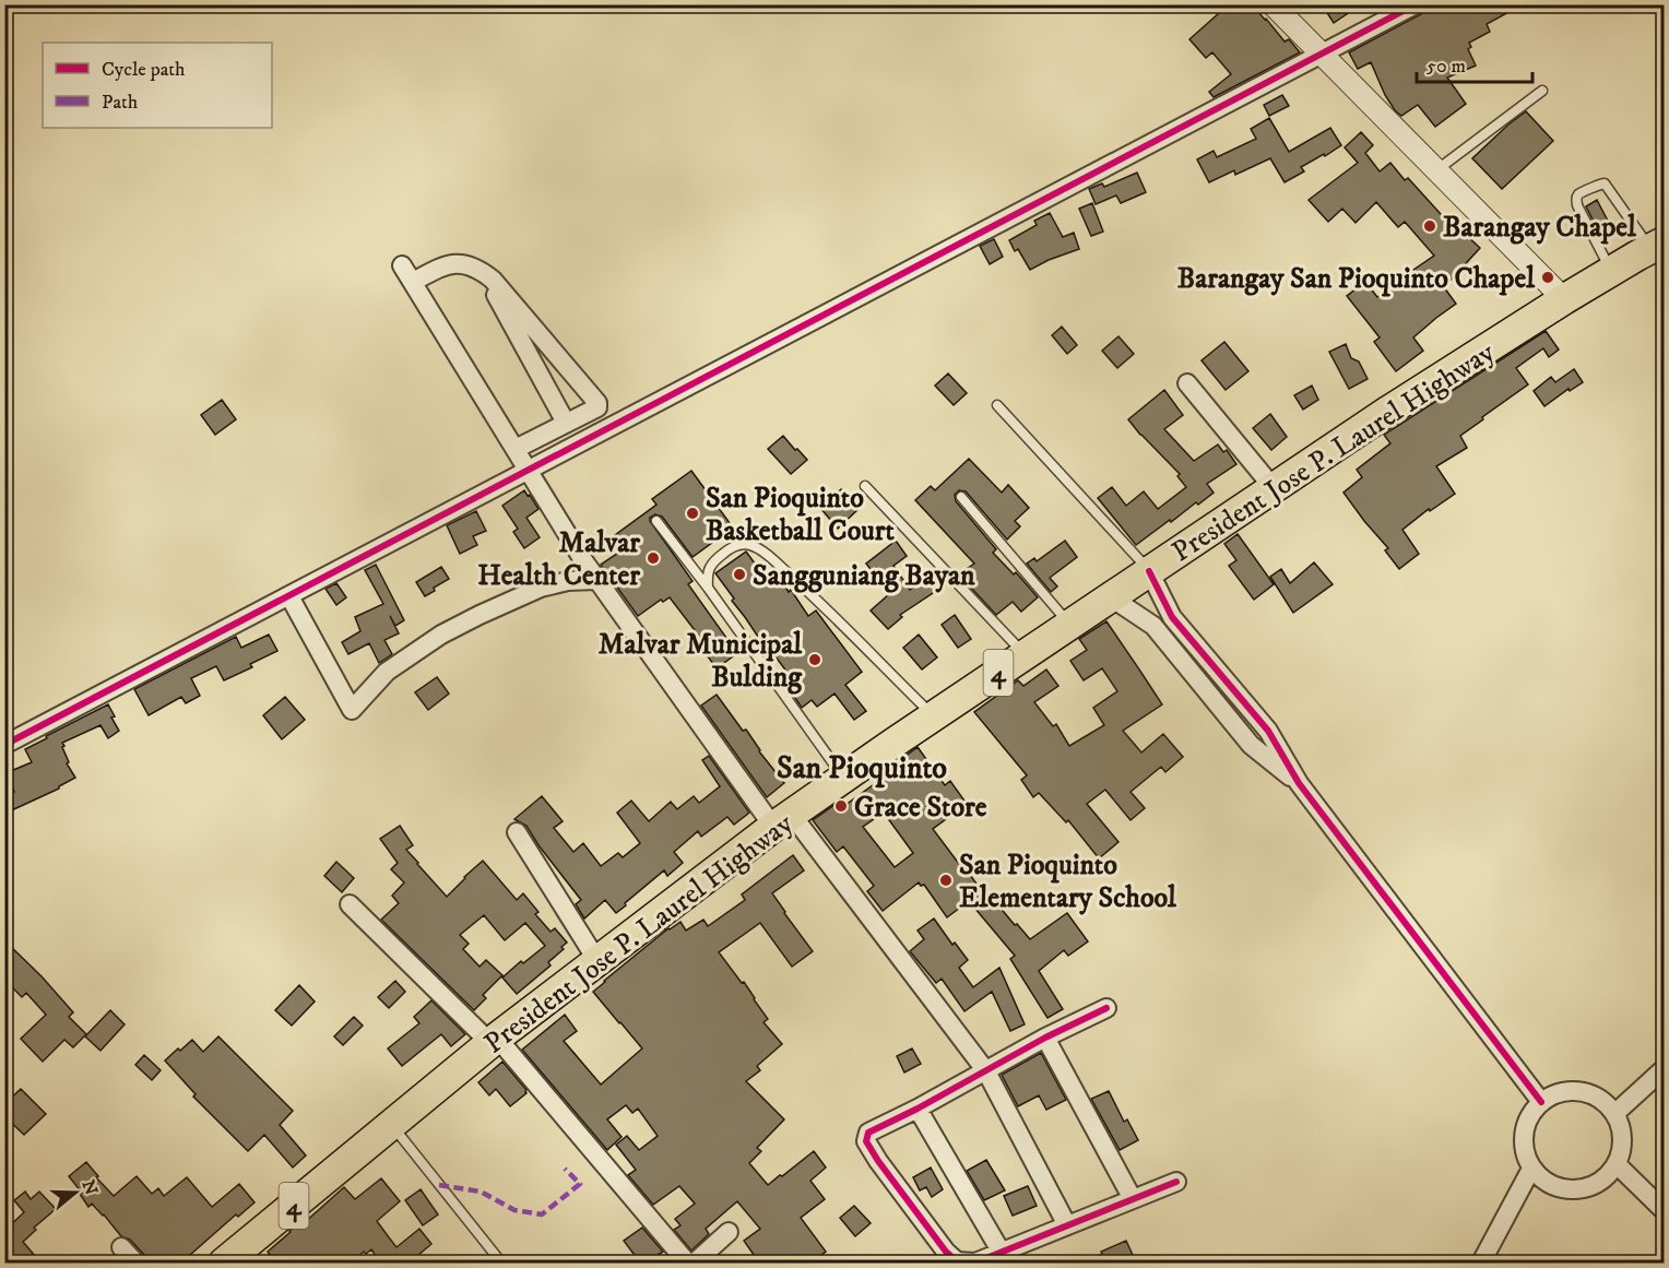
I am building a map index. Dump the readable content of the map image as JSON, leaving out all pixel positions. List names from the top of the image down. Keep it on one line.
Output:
{"streets":{"highway":["President Jose P. Laurel Highway","4"]},"districts":["San Pioquinto"],"places":["Barangay Chapel","Barangay San Pioquinto Chapel","San Pioquinto Basketball Court","Malvar Health Center","Sangguniang Bayan","Malvar Municipal Bulding","Grace Store","San Pioquinto Elementary School"],"legend":["Cycle path","Path"],"scale_bar":"50 m","north":"right"}
